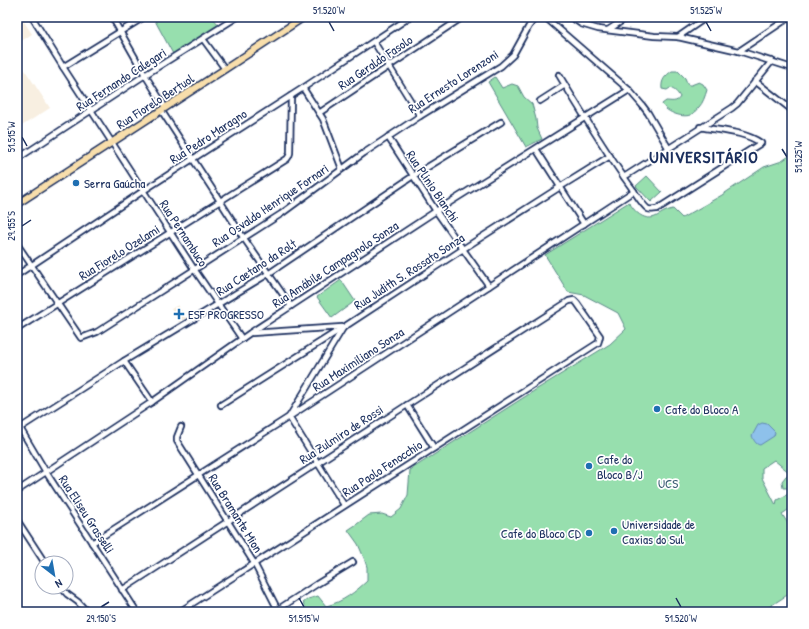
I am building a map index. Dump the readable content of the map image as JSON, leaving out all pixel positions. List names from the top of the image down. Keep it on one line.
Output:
{"streets":{"main road":["Rua Fiorelo Bertuol"],"street":["Rua Geraldo Fasolo","Rua Fernando Calegari","Rua Ernesto Lorenzoni","Rua Pedro Maragno","Rua Plinio Bianchi","Rua Osvaldo Henrique Fornari","Rua Pernambuco","Rua Fiorelo Ozelami","Rua Amábile Campagnolo Sonza","Rua Caetano da Rolt","Rua Judith S. Rossato Sonza","Rua Maximiliano Sonza","Rua Zulmiro de Rossi","Rua Paolo Fenocchio","Rua Bramante Mion","Rua Eliseu Grasselli"]},"crossings":[["Rua Fernando Calegari","Rua Pernambuco"],["Rua Ernesto Lorenzoni","Rua Plinio Bianchi"],["Rua Ernesto Lorenzoni","Rua Osvaldo Henrique Fornari"],["Rua Fiorelo Bertuol","Rua Pernambuco"],["Rua Pedro Maragno","Rua Pernambuco"],["Rua Pedro Maragno","Rua Fiorelo Ozelami"],["Rua Plinio Bianchi","Rua Osvaldo Henrique Fornari"],["Rua Plinio Bianchi","Rua Amábile Campagnolo Sonza"],["Rua Plinio Bianchi","Rua Caetano da Rolt"],["Rua Plinio Bianchi","Rua Judith S. Rossato Sonza"],["Rua Plinio Bianchi","Rua Maximiliano Sonza"],["Rua Osvaldo Henrique Fornari","Rua Pernambuco"],["Rua Osvaldo Henrique Fornari","Rua Fiorelo Ozelami"],["Rua Pernambuco","Rua Fiorelo Ozelami"],["Rua Pernambuco","Rua Amábile Campagnolo Sonza"],["Rua Pernambuco","Rua Caetano da Rolt"],["Rua Amábile Campagnolo Sonza","Rua Eliseu Grasselli"],["Rua Caetano da Rolt","Rua Eliseu Grasselli"],["Rua Maximiliano Sonza","Rua Bramante Mion"],["Rua Maximiliano Sonza","Rua Eliseu Grasselli"],["Rua Zulmiro de Rossi","Rua Paolo Fenocchio"],["Rua Zulmiro de Rossi","Rua Bramante Mion"],["Rua Zulmiro de Rossi","Rua Eliseu Grasselli"],["Rua Paolo Fenocchio","Rua Bramante Mion"]],"districts":["UNIVERSITÁRIO"],"parks":["UCS"],"places":{"other":["Serra Gaúcha","Cafe do Bloco A","Cafe do Bloco B/J","Universidade de Caxias do Sul","Cafe do Bloco CD"],"health":["ESF PROGRESSO"]},"north":"bottom right","coordinates":["51.520°W","51.525°W","51.515°W","29.155°S","29.150°S"]}
